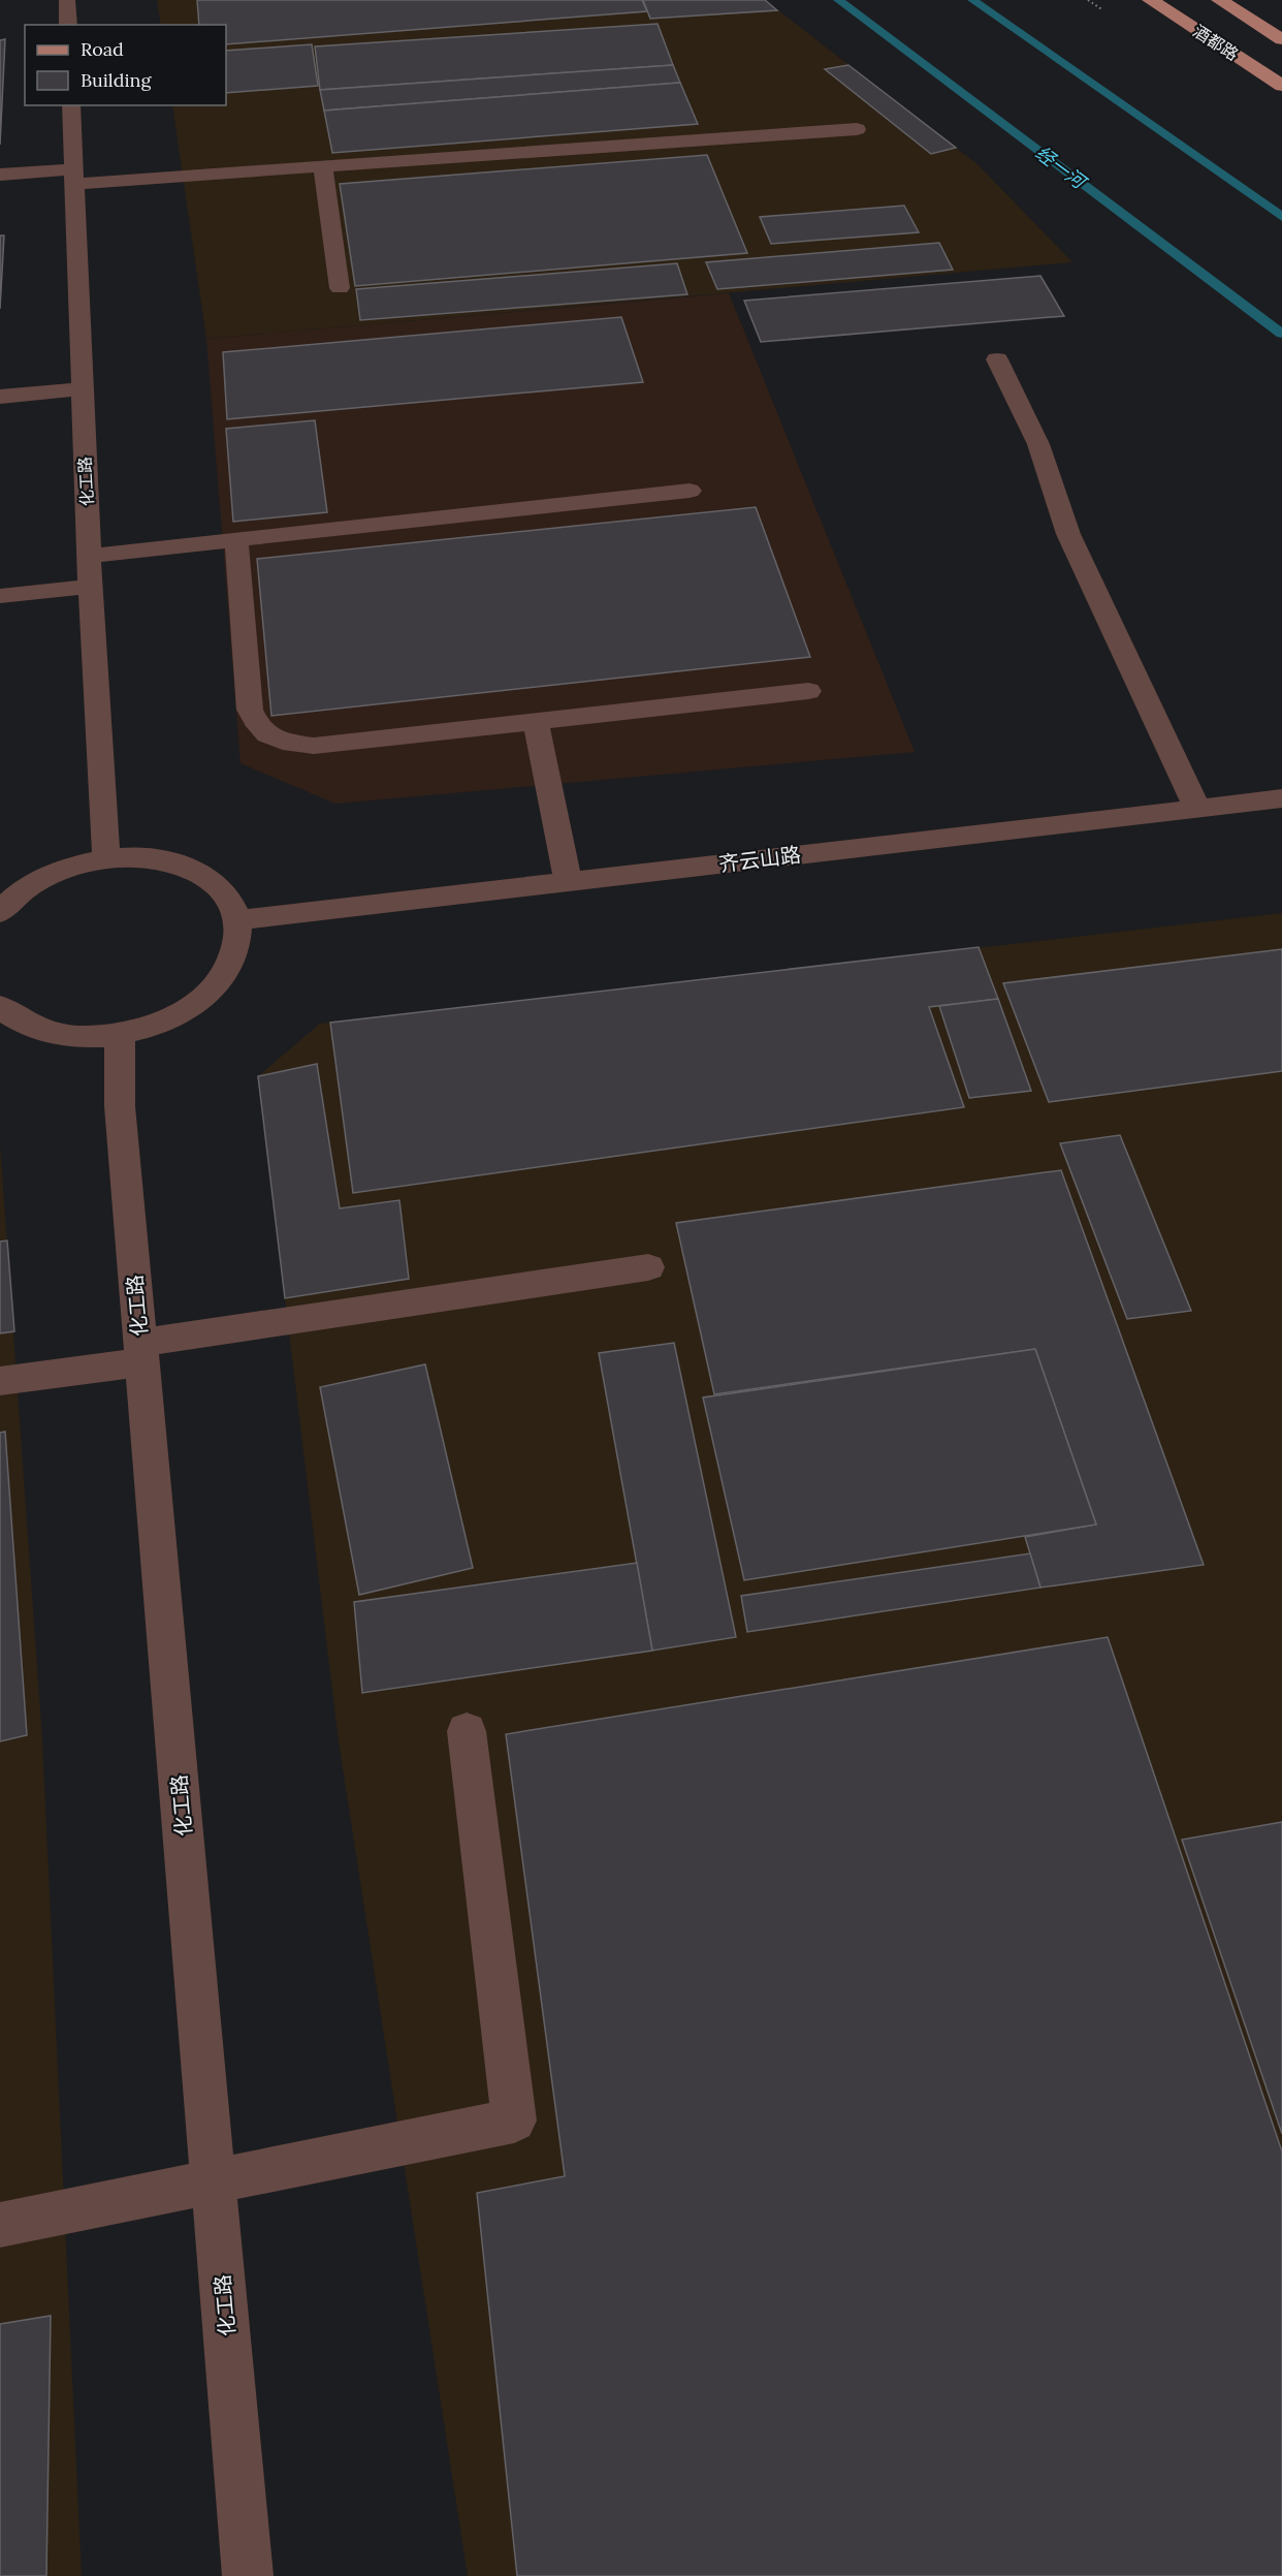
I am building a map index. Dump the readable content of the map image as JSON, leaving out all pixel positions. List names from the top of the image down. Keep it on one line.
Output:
{"streets":{"main road":["酒都路"],"street":["化工路","齐云山路"]},"water":["经一河"],"legend":["Road","Building"]}
